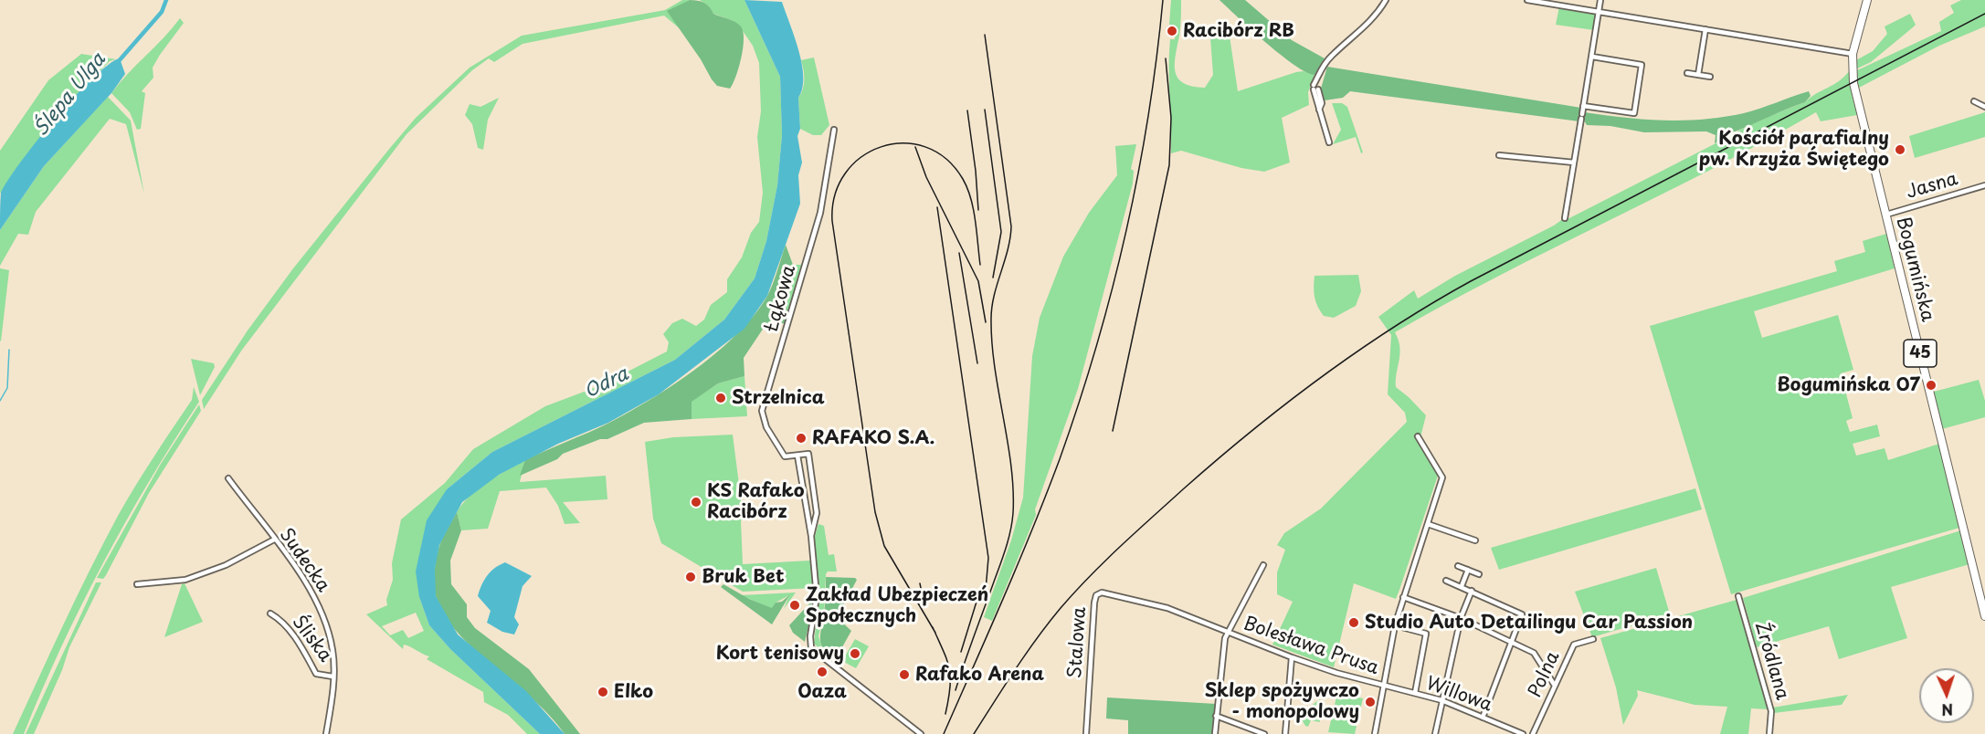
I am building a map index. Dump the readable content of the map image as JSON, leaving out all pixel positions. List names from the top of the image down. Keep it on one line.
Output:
{"streets":{"main road":["Bogumińska","45"],"street":["Jasna","Łąkowa","Sudecka","Śliska","Stalowa","Bolesława Prusa","Źródlana","Polna","Willowa"]},"crossings":[["Jasna","Bogumińska"],["Bogumińska","45"],["Sudecka","Śliska"],["Stalowa","Bolesława Prusa"],["Bolesława Prusa","Willowa"]],"water":["Ślepa Ulga","Odra"],"places":["Racibórz RB","Kościół parafialny pw. Krzyża Świętego","Bogumińska 07","Strzelnica","RAFAKO S.A.","KS Rafako Racibórz","Bruk Bet","Zakład Ubezpieczeń Społecznych","Studio Auto Detailingu Car Passion","Kort tenisowy","Oaza","Rafako Arena","Elko","Sklep spożywczo - monopolowy"],"north":"bottom"}
